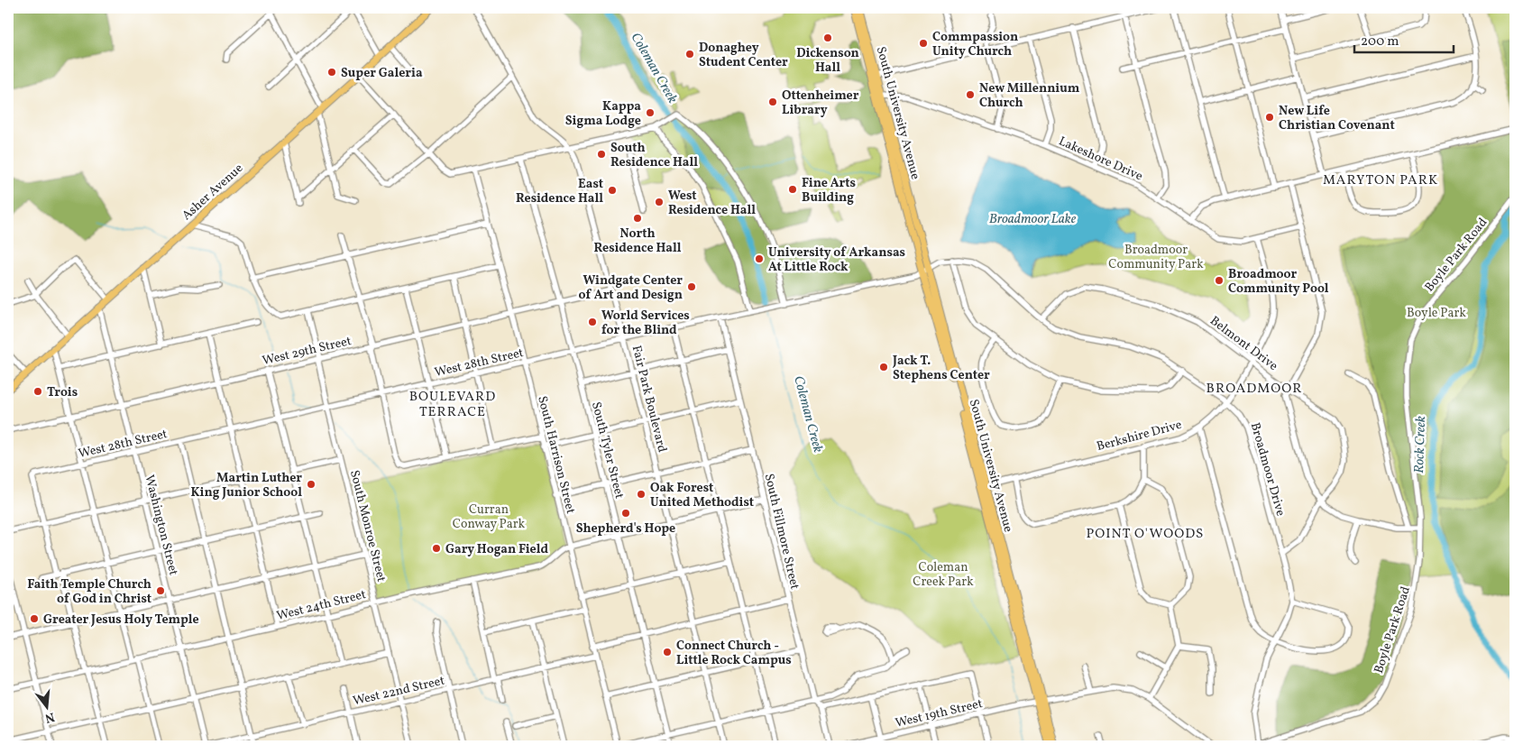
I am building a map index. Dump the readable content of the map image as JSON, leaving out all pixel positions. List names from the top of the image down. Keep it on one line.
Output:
{"streets":{"main road":["South University Avenue","Asher Avenue"],"street":["Lakeshore Drive","Boyle Park Road","Belmont Drive","West 29th Street","West 28th Street","Fair Park Boulevard","Berkshire Drive","South Tyler Street","South Harrison Street","Broadmoor Drive","Washington Street","South Monroe Street","South Fillmore Street","West 24th Street","West 22nd Street","West 19th Street"]},"crossings":[["South University Avenue","Lakeshore Drive"],["South University Avenue","West 28th Street"],["South University Avenue","Berkshire Drive"],["South University Avenue","Broadmoor Drive"],["South University Avenue","West 19th Street"],["Lakeshore Drive","Berkshire Drive"],["Asher Avenue","Washington Street"],["Belmont Drive","Berkshire Drive"],["Belmont Drive","Broadmoor Drive"],["West 29th Street","Fair Park Boulevard"],["West 29th Street","South Tyler Street"],["West 29th Street","South Harrison Street"],["West 29th Street","Washington Street"],["West 29th Street","South Monroe Street"],["West 28th Street","Fair Park Boulevard"],["West 28th Street","South Tyler Street"],["West 28th Street","South Harrison Street"],["West 28th Street","Broadmoor Drive"],["West 28th Street","Washington Street"],["West 28th Street","South Monroe Street"],["West 28th Street","South Fillmore Street"],["Fair Park Boulevard","West 24th Street"],["Berkshire Drive","Broadmoor Drive"],["South Tyler Street","West 24th Street"],["South Harrison Street","West 24th Street"],["South Harrison Street","West 22nd Street"],["Washington Street","West 24th Street"],["Washington Street","West 22nd Street"],["South Monroe Street","West 24th Street"],["South Monroe Street","West 22nd Street"],["South Fillmore Street","West 24th Street"]],"districts":["MARYTON PARK","BROADMOOR","BOULEVARD TERRACE","POINT O'WOODS"],"water":["Coleman Creek","Broadmoor Lake","Rock Creek"],"parks":["Broadmoor Community Park","Boyle Park","Curran Conway Park","Coleman Creek Park"],"places":["Dickenson Hall","Commpassion Unity Church","Donaghey Student Center","Super Galeria","New Millennium Church","Ottenheimer Library","Kappa Sigma Lodge","New Life Christian Covenant","South Residence Hall","Fine Arts Building","East Residence Hall","West Residence Hall","North Residence Hall","University of Arkansas At Little Rock","Broadmoor Community Pool","Windgate Center of Art and Design","World Services for the Blind","Jack T. Stephens Center","Trois","Martin Luther King Junior School","Oak Forest United Methodist","Shepherd's Hope","Gary Hogan Field","Faith Temple Church of God in Christ","Greater Jesus Holy Temple","Connect Church - Little Rock Campus"],"scale_bar":"200 m","north":"bottom"}
